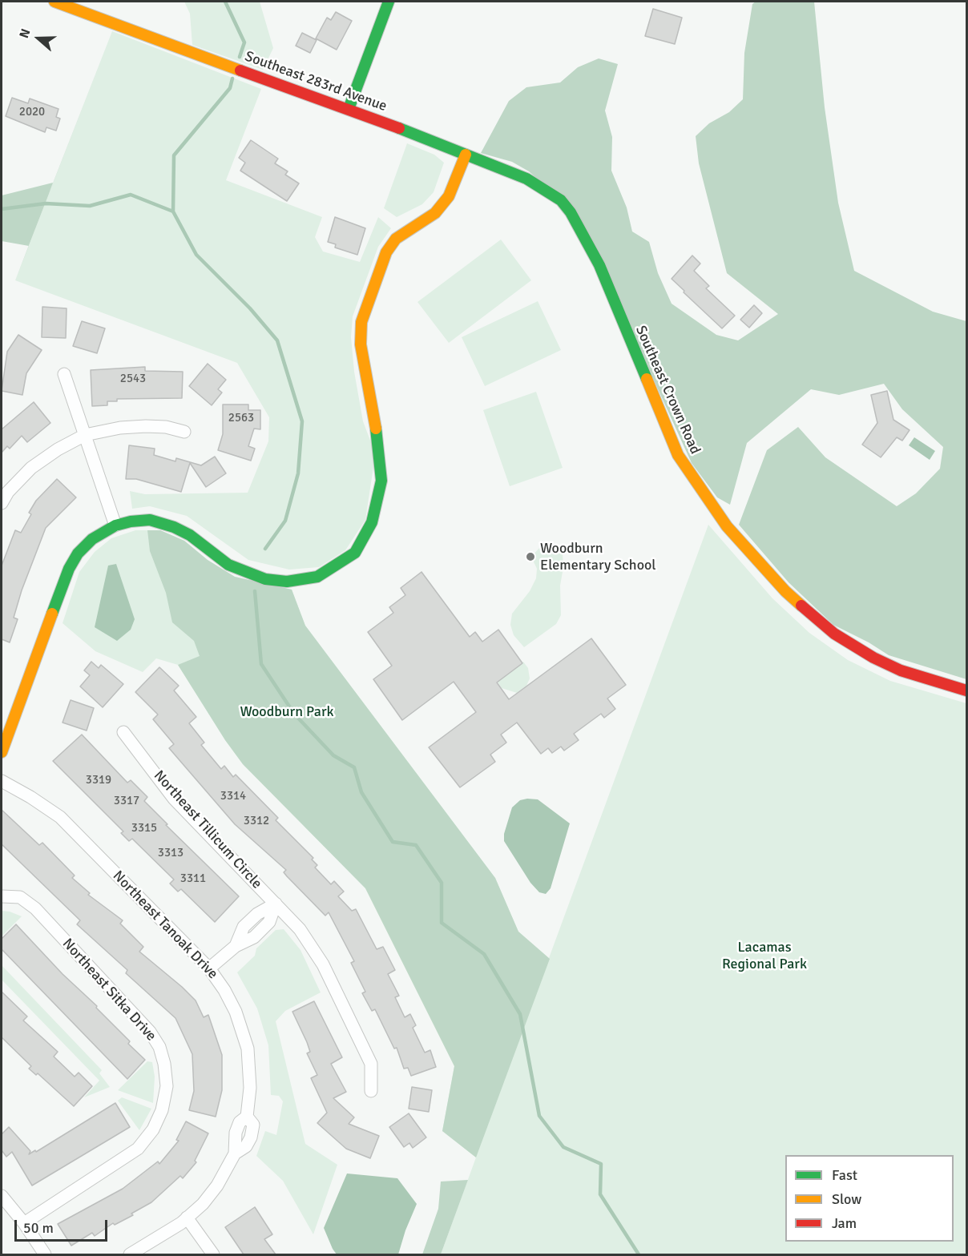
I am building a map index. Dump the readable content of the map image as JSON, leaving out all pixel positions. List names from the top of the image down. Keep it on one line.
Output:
{"streets":{"street":["Southeast 283rd Avenue","Southeast Crown Road","Northeast Tillicum Circle","Northeast Tanoak Drive","Northeast Sitka Drive"]},"crossings":[["Southeast 283rd Avenue","Southeast Crown Road"],["Northeast Tillicum Circle","Northeast Tanoak Drive"]],"parks":["Woodburn Park","Lacamas Regional Park"],"places":["Woodburn Elementary School"],"house_numbers":["2020","2543","2563","3319","3314","3317","3312","3315","3313","3311"],"legend":["Fast","Slow","Jam"],"scale_bar":"50 m","north":"left"}
